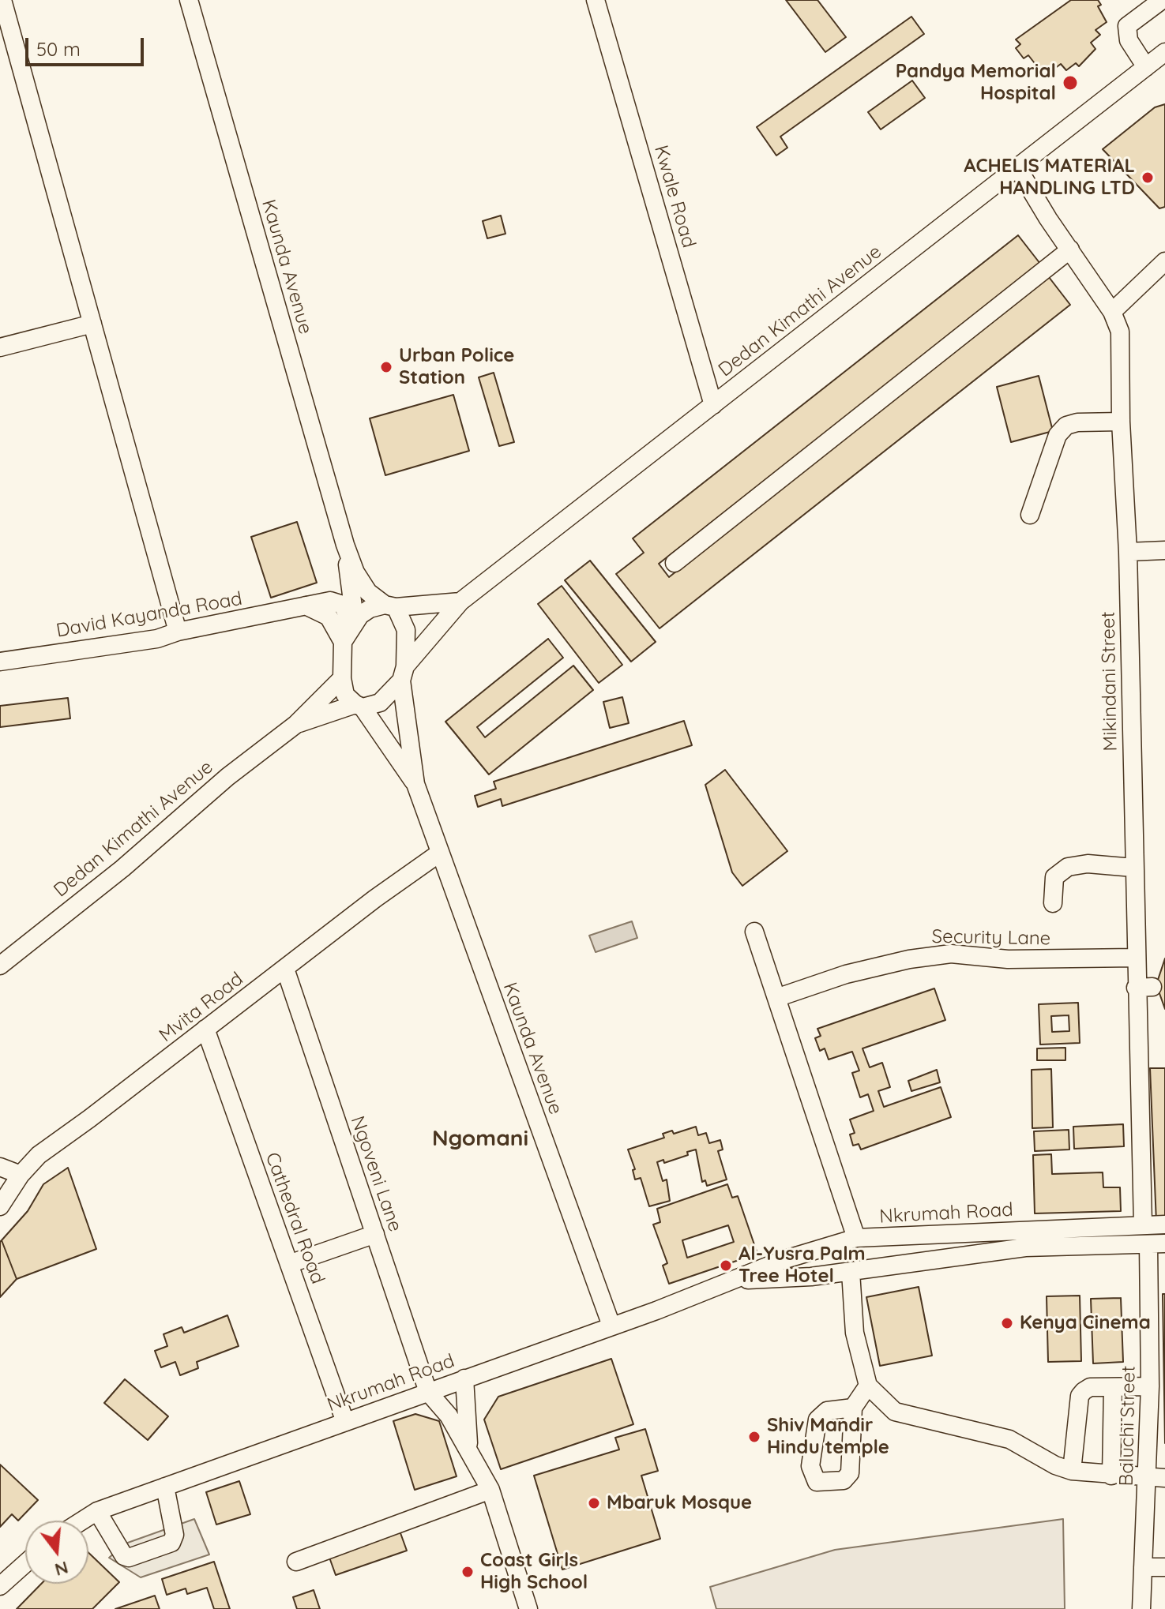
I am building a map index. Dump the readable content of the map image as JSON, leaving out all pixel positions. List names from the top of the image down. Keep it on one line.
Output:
{"streets":{"street":["Kwale Road","Kaunda Avenue","Dedan Kimathi Avenue","David Kayanda Road","Mikindani Street","Security Lane","Mvita Road","Ngoveni Lane","Nkrumah Road","Cathedral Road","Baluchi Street"]},"crossings":[["Kwale Road","Dedan Kimathi Avenue"],["Kaunda Avenue","Mvita Road"],["Kaunda Avenue","Nkrumah Road"],["Dedan Kimathi Avenue","David Kayanda Road"],["Dedan Kimathi Avenue","Mikindani Street"],["Mikindani Street","Security Lane"],["Mikindani Street","Nkrumah Road"],["Mvita Road","Ngoveni Lane"],["Mvita Road","Cathedral Road"],["Ngoveni Lane","Nkrumah Road"],["Nkrumah Road","Cathedral Road"],["Nkrumah Road","Baluchi Street"]],"districts":["Ngomani"],"places":["Pandya Memorial Hospital","ACHELIS MATERIAL HANDLING LTD","Urban Police Station","Al-Yusra Palm Tree Hotel","Kenya Cinema","Shiv Mandir Hindu temple","Mbaruk Mosque","Coast Girls High School"],"scale_bar":"50 m","north":"bottom"}
